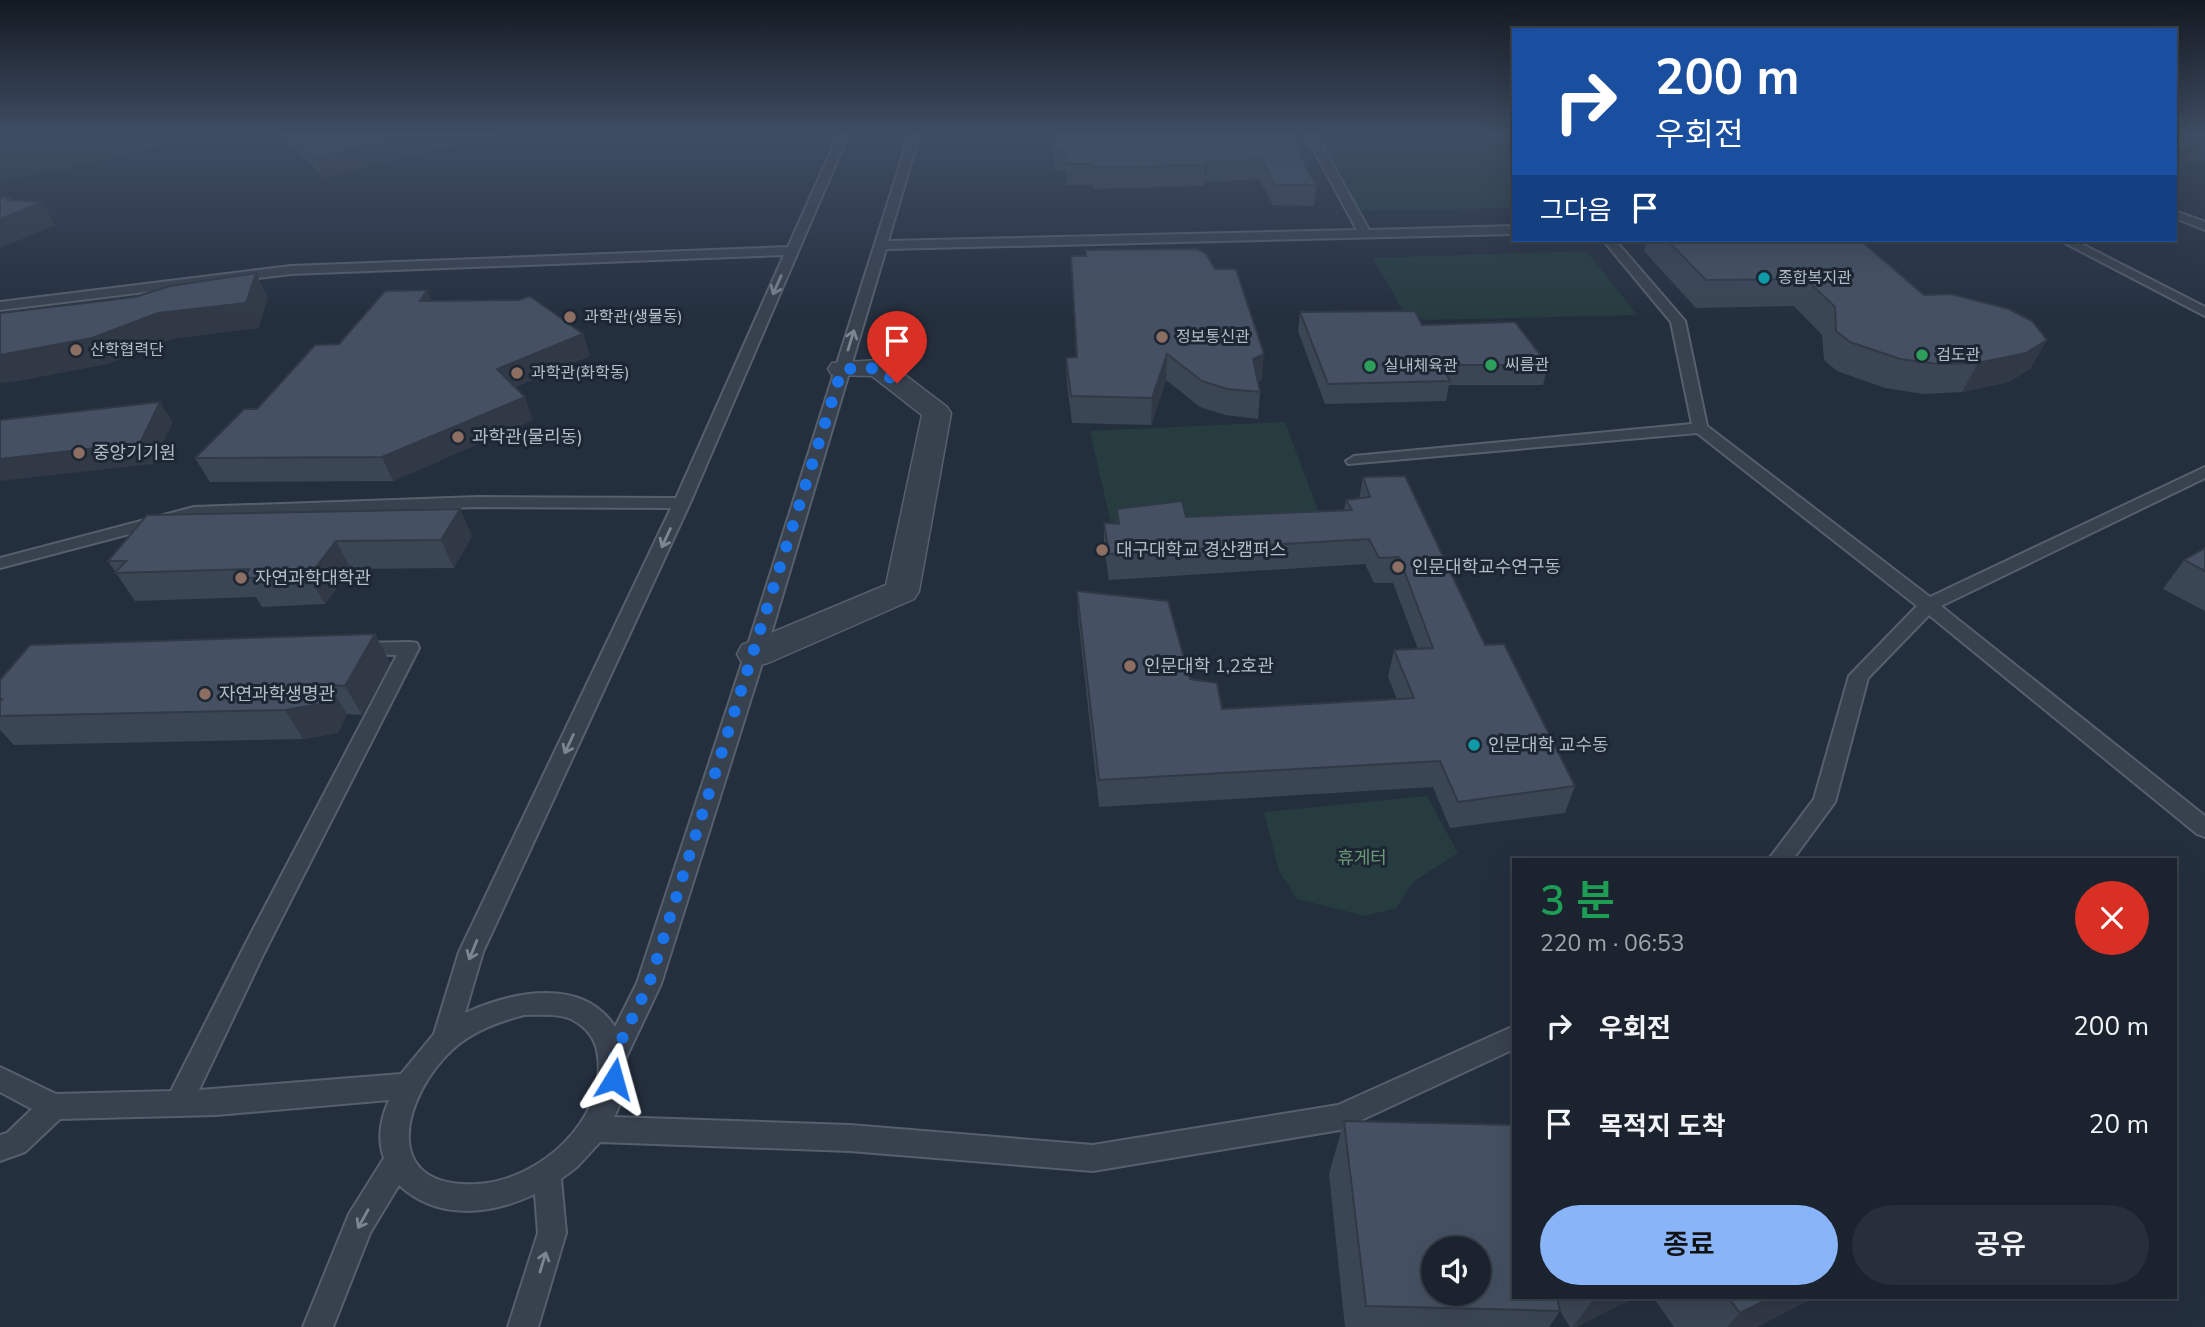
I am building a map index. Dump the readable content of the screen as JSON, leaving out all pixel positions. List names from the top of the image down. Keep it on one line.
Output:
{"parks":["휴게터"],"places":["종합복지관","과학관(생물동)","정보통신관","산학협력단","검도관","씨름관","실내체육관","과학관(화학동)","과학관(물리동)","중앙기기원","대구대학교 경산캠퍼스","인문대학교수연구동","자연과학대학관","인문대학 1,2호관","자연과학생명관","인문대학 교수동"],"page":{"turn":["200 m","우회전"],"then":"그다음","heading":["3 분","220 m · 06:53"],"list":[{"name":"우회전","value":"200 m"},{"name":"목적지 도착","value":"20 m"}],"buttons":["종료","공유"]}}
